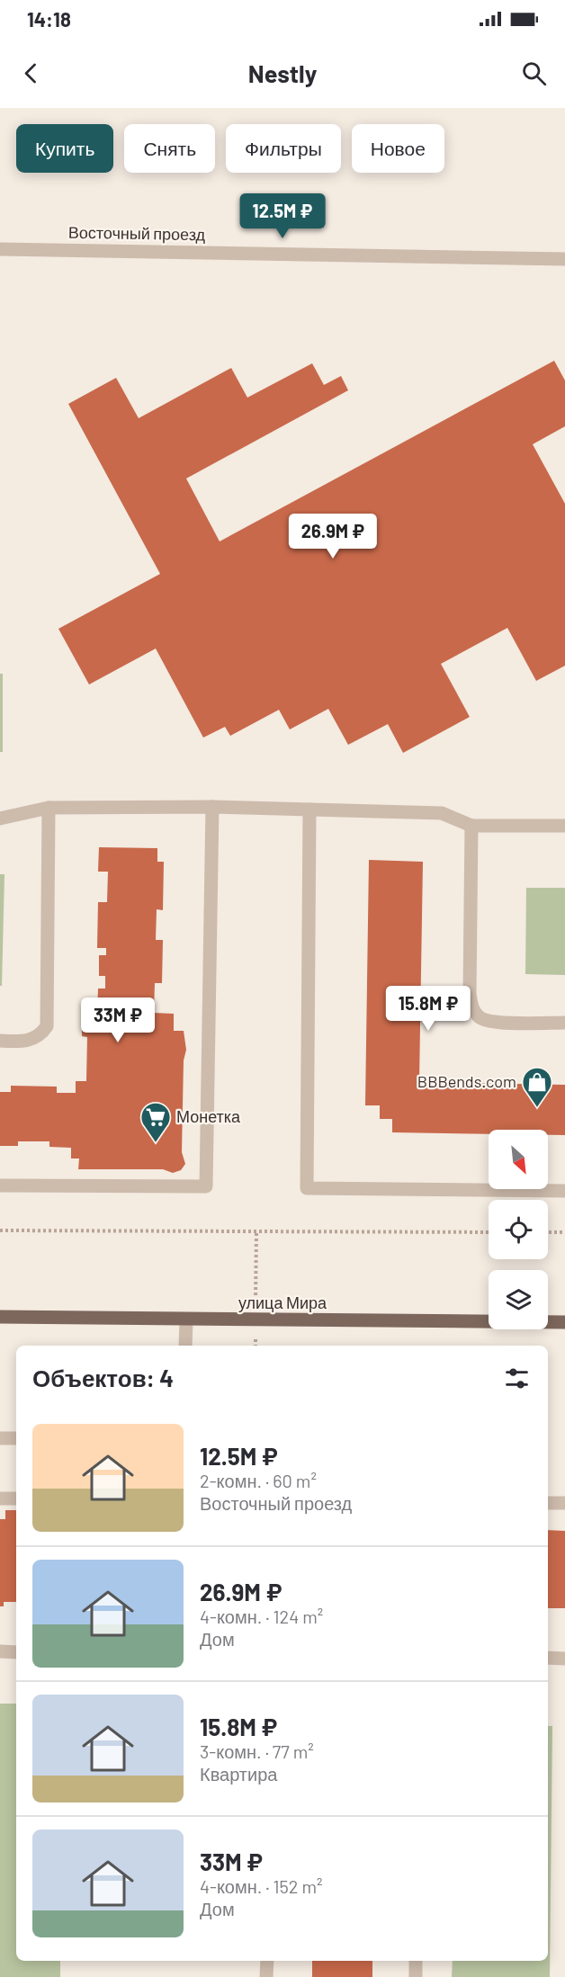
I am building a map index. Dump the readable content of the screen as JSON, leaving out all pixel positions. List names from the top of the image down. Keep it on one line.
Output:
{"streets":{"main road":["улица Мира"],"street":["Восточный проезд"]},"places":{"shop":["BBBends.com"],"supermarket":["Монетка"]},"north":"bottom right","page":{"status":"14:18","header":"Nestly","chip":["Купить","Снять","Фильтры","Новое"],"price":["12.5M ₽","26.9M ₽","15.8M ₽","33M ₽"],"heading":"Объектов: 4","list":[{"name":"12.5M ₽","note":"2-комн. · 60 m² · Восточный проезд"},{"name":"26.9M ₽","note":"4-комн. · 124 m² · Дом"},{"name":"15.8M ₽","note":"3-комн. · 77 m² · Квартира"},{"name":"33M ₽","note":"4-комн. · 152 m² · Дом"}]}}
